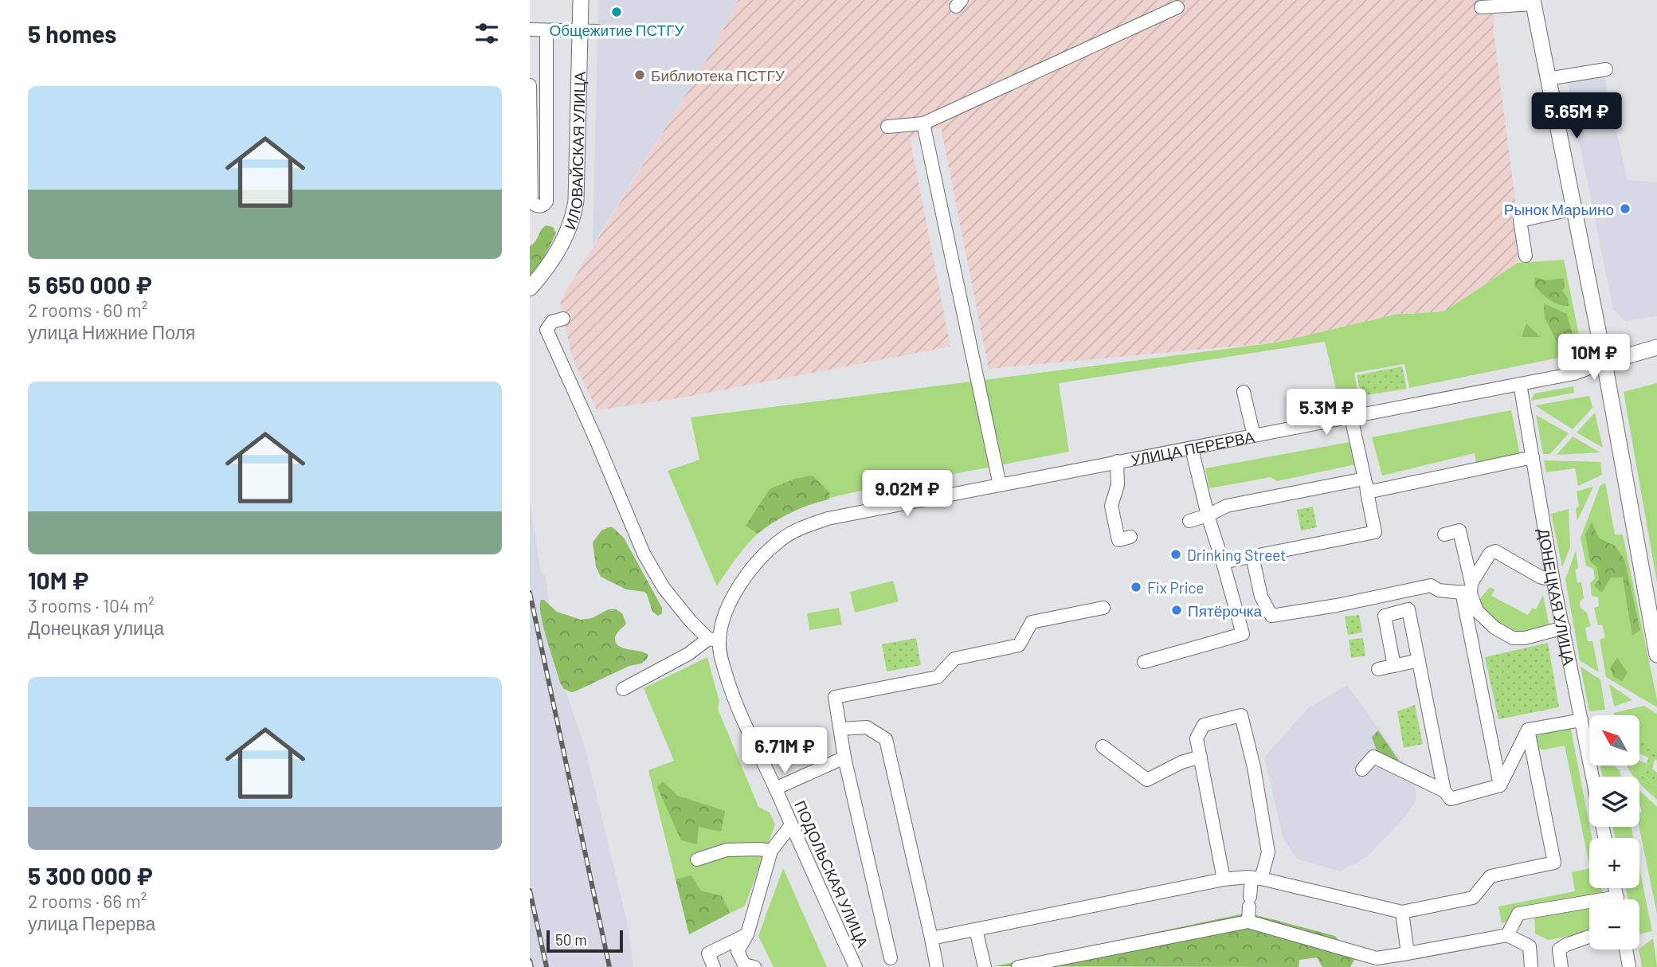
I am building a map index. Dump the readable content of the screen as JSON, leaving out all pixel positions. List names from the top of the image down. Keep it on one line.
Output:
{"streets":{"main road":["ИЛОВАЙСКАЯ УЛИЦА","УЛИЦА ПЕРЕРВА"],"street":["ДОНЕЦКАЯ УЛИЦА","ПОДОЛЬСКАЯ УЛИЦА"]},"crossings":[["УЛИЦА ПЕРЕРВА","ДОНЕЦКАЯ УЛИЦА"],["УЛИЦА ПЕРЕРВА","ПОДОЛЬСКАЯ УЛИЦА"]],"places":["Общежитие ПСТГУ","Библиотека ПСТГУ","Рынок Марьино","Drinking Street","Fix Price","Пятёрочка"],"scale_bar":"50 m","north":"top left","page":{"heading":"5 homes","list":[{"name":"5 650 000 ₽","note":"2 rooms · 60 m² · улица Нижние Поля"},{"name":"10M ₽","note":"3 rooms · 104 m² · Донецкая улица"},{"name":"5 300 000 ₽","note":"2 rooms · 66 m² · улица Перерва"}],"price":["5.65M ₽","10M ₽","5.3M ₽","9.02M ₽","6.71M ₽"],"map_buttons":["+","−"],"scale":"50 m"}}
